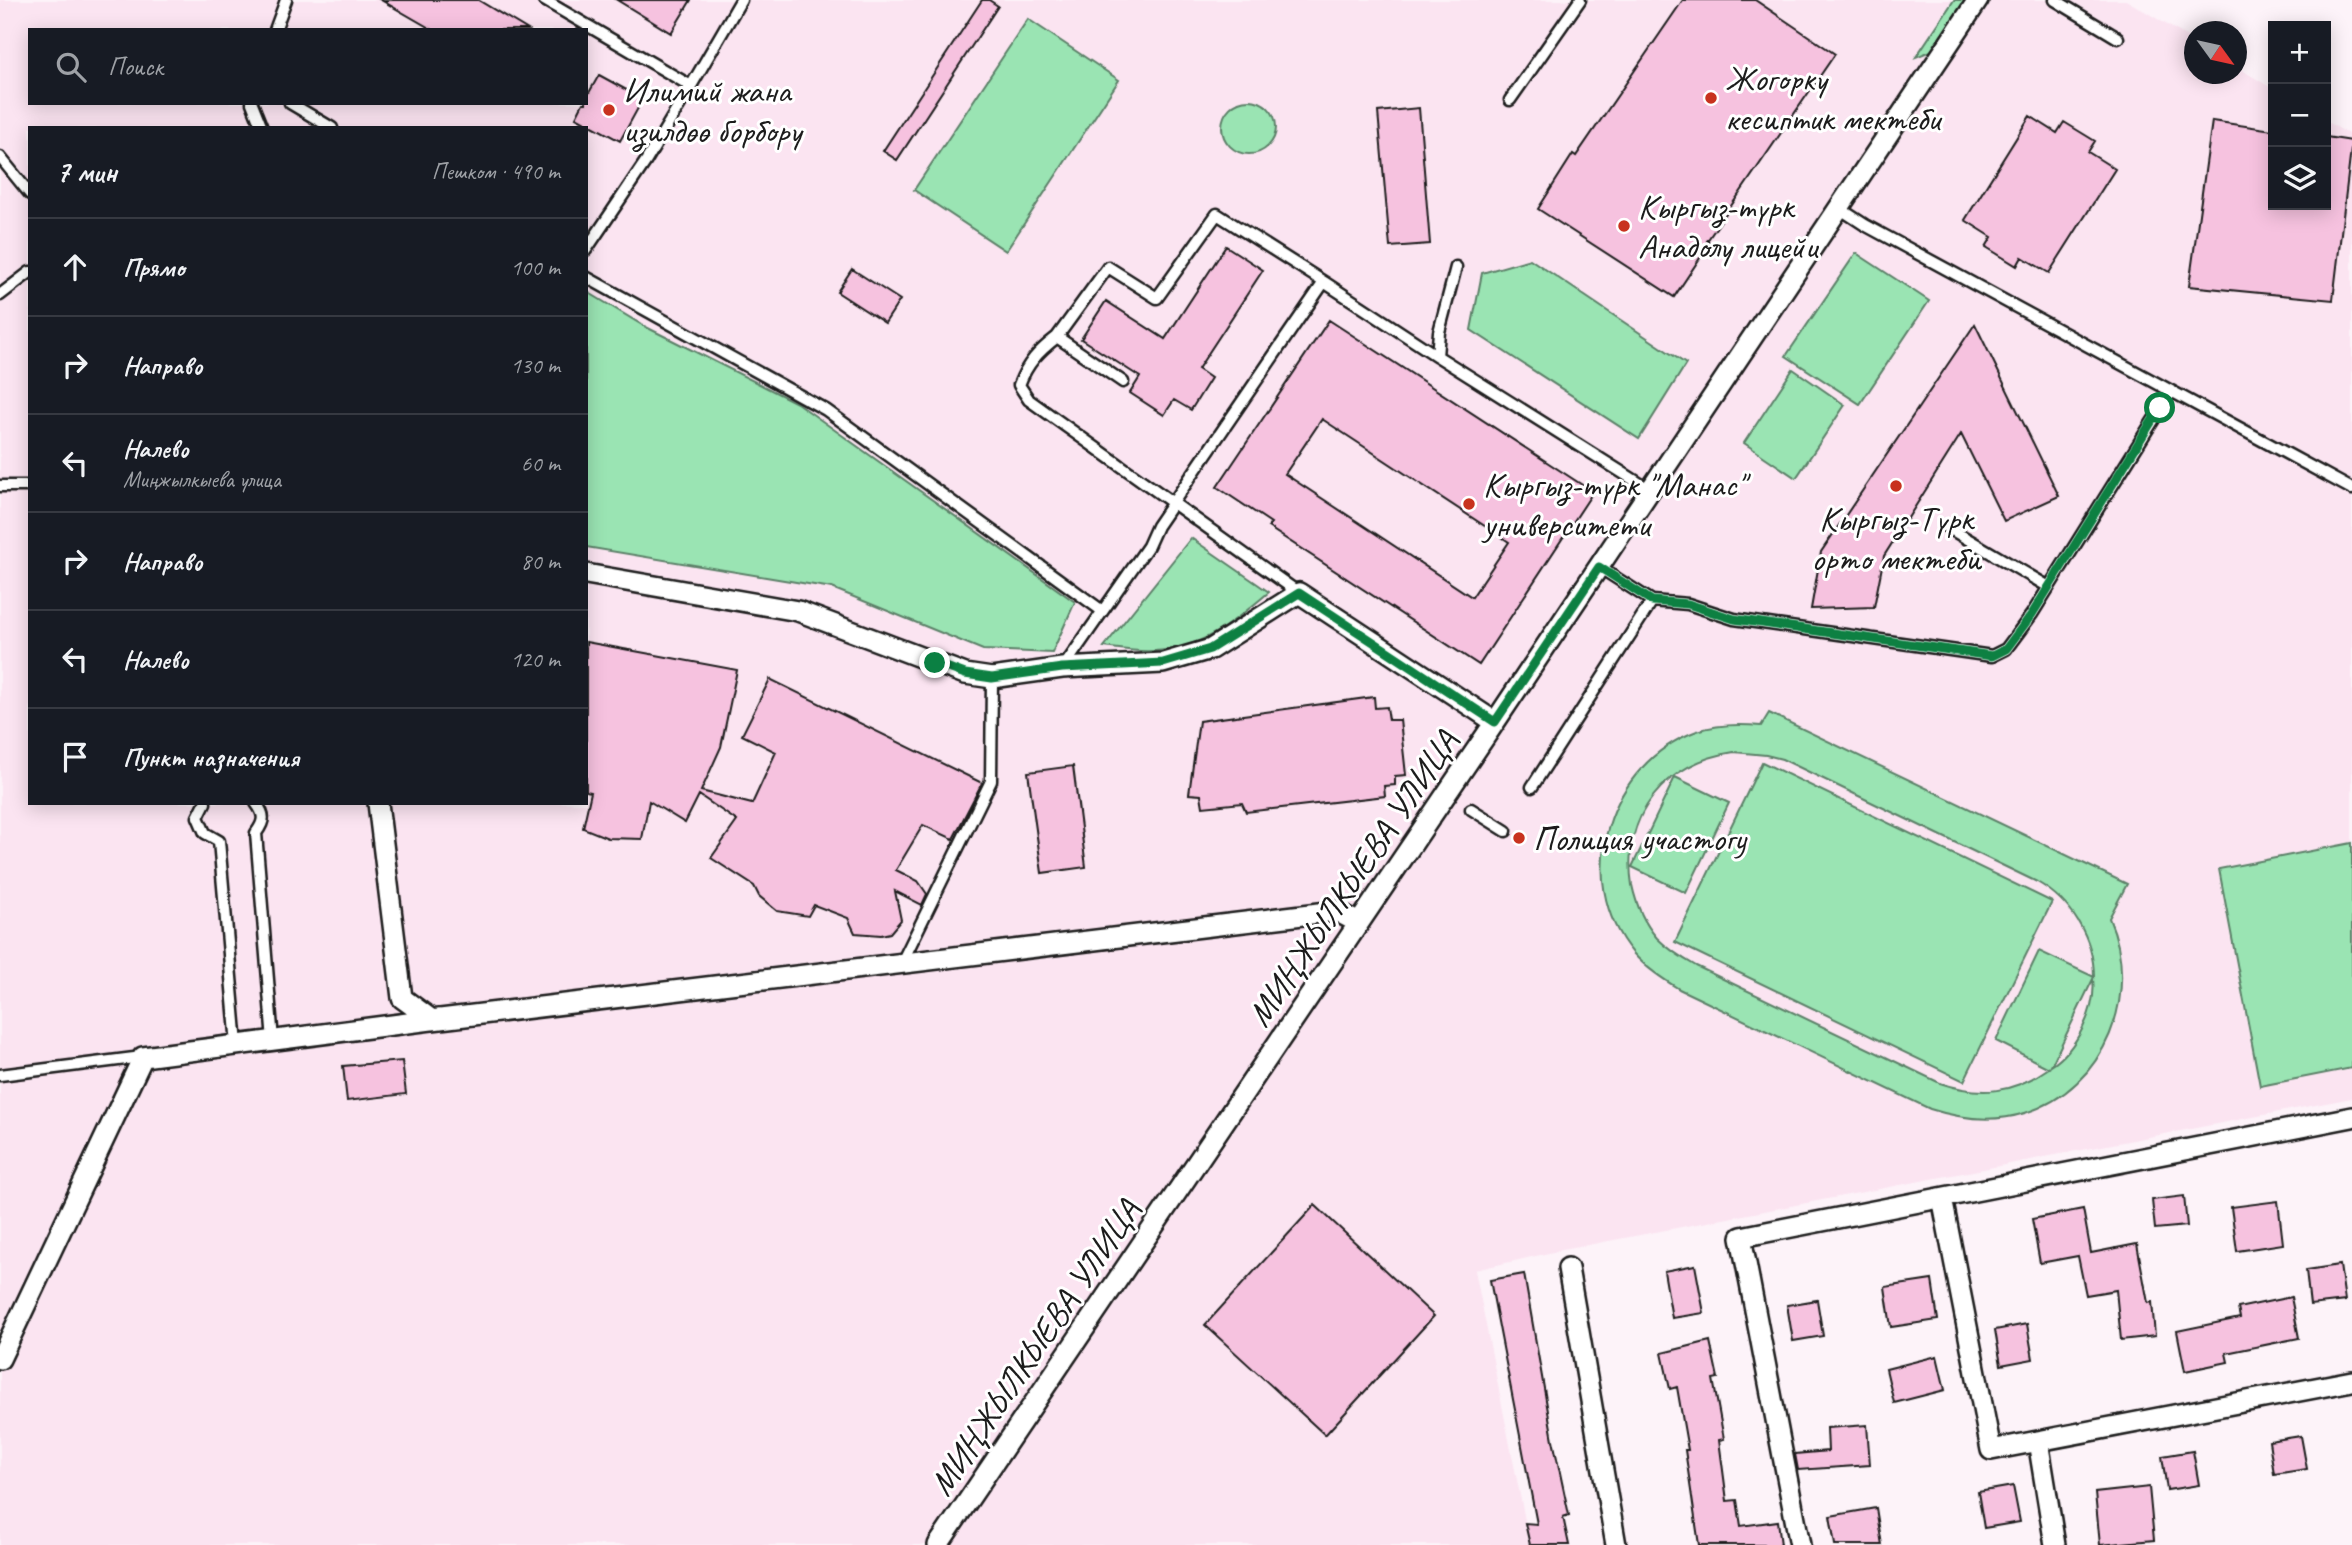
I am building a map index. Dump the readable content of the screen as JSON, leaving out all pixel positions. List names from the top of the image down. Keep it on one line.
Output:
{"streets":{"street":["МИҢЖЫЛКЫЕВА УЛИЦА"]},"places":["Жогорку кесиптик мектеби","Илимий жана изилдөө борбору","Кыргыз-түрк Анадолу лицейи","Кыргыз-Түрк орто мектеби","Кыргыз-түрк \"Манас\" университети","Полиция участогу"],"north":"bottom right","page":{"map_buttons":["+","−"],"search":"Поиск","heading":["7 мин","Пешком · 490 m"],"list":[["Прямо","100 m"],["Направо","130 m"],["Налево","Миңжылкыева улица","60 m"],["Направо","80 m"],["Налево","120 m"],"Пункт назначения"]}}
